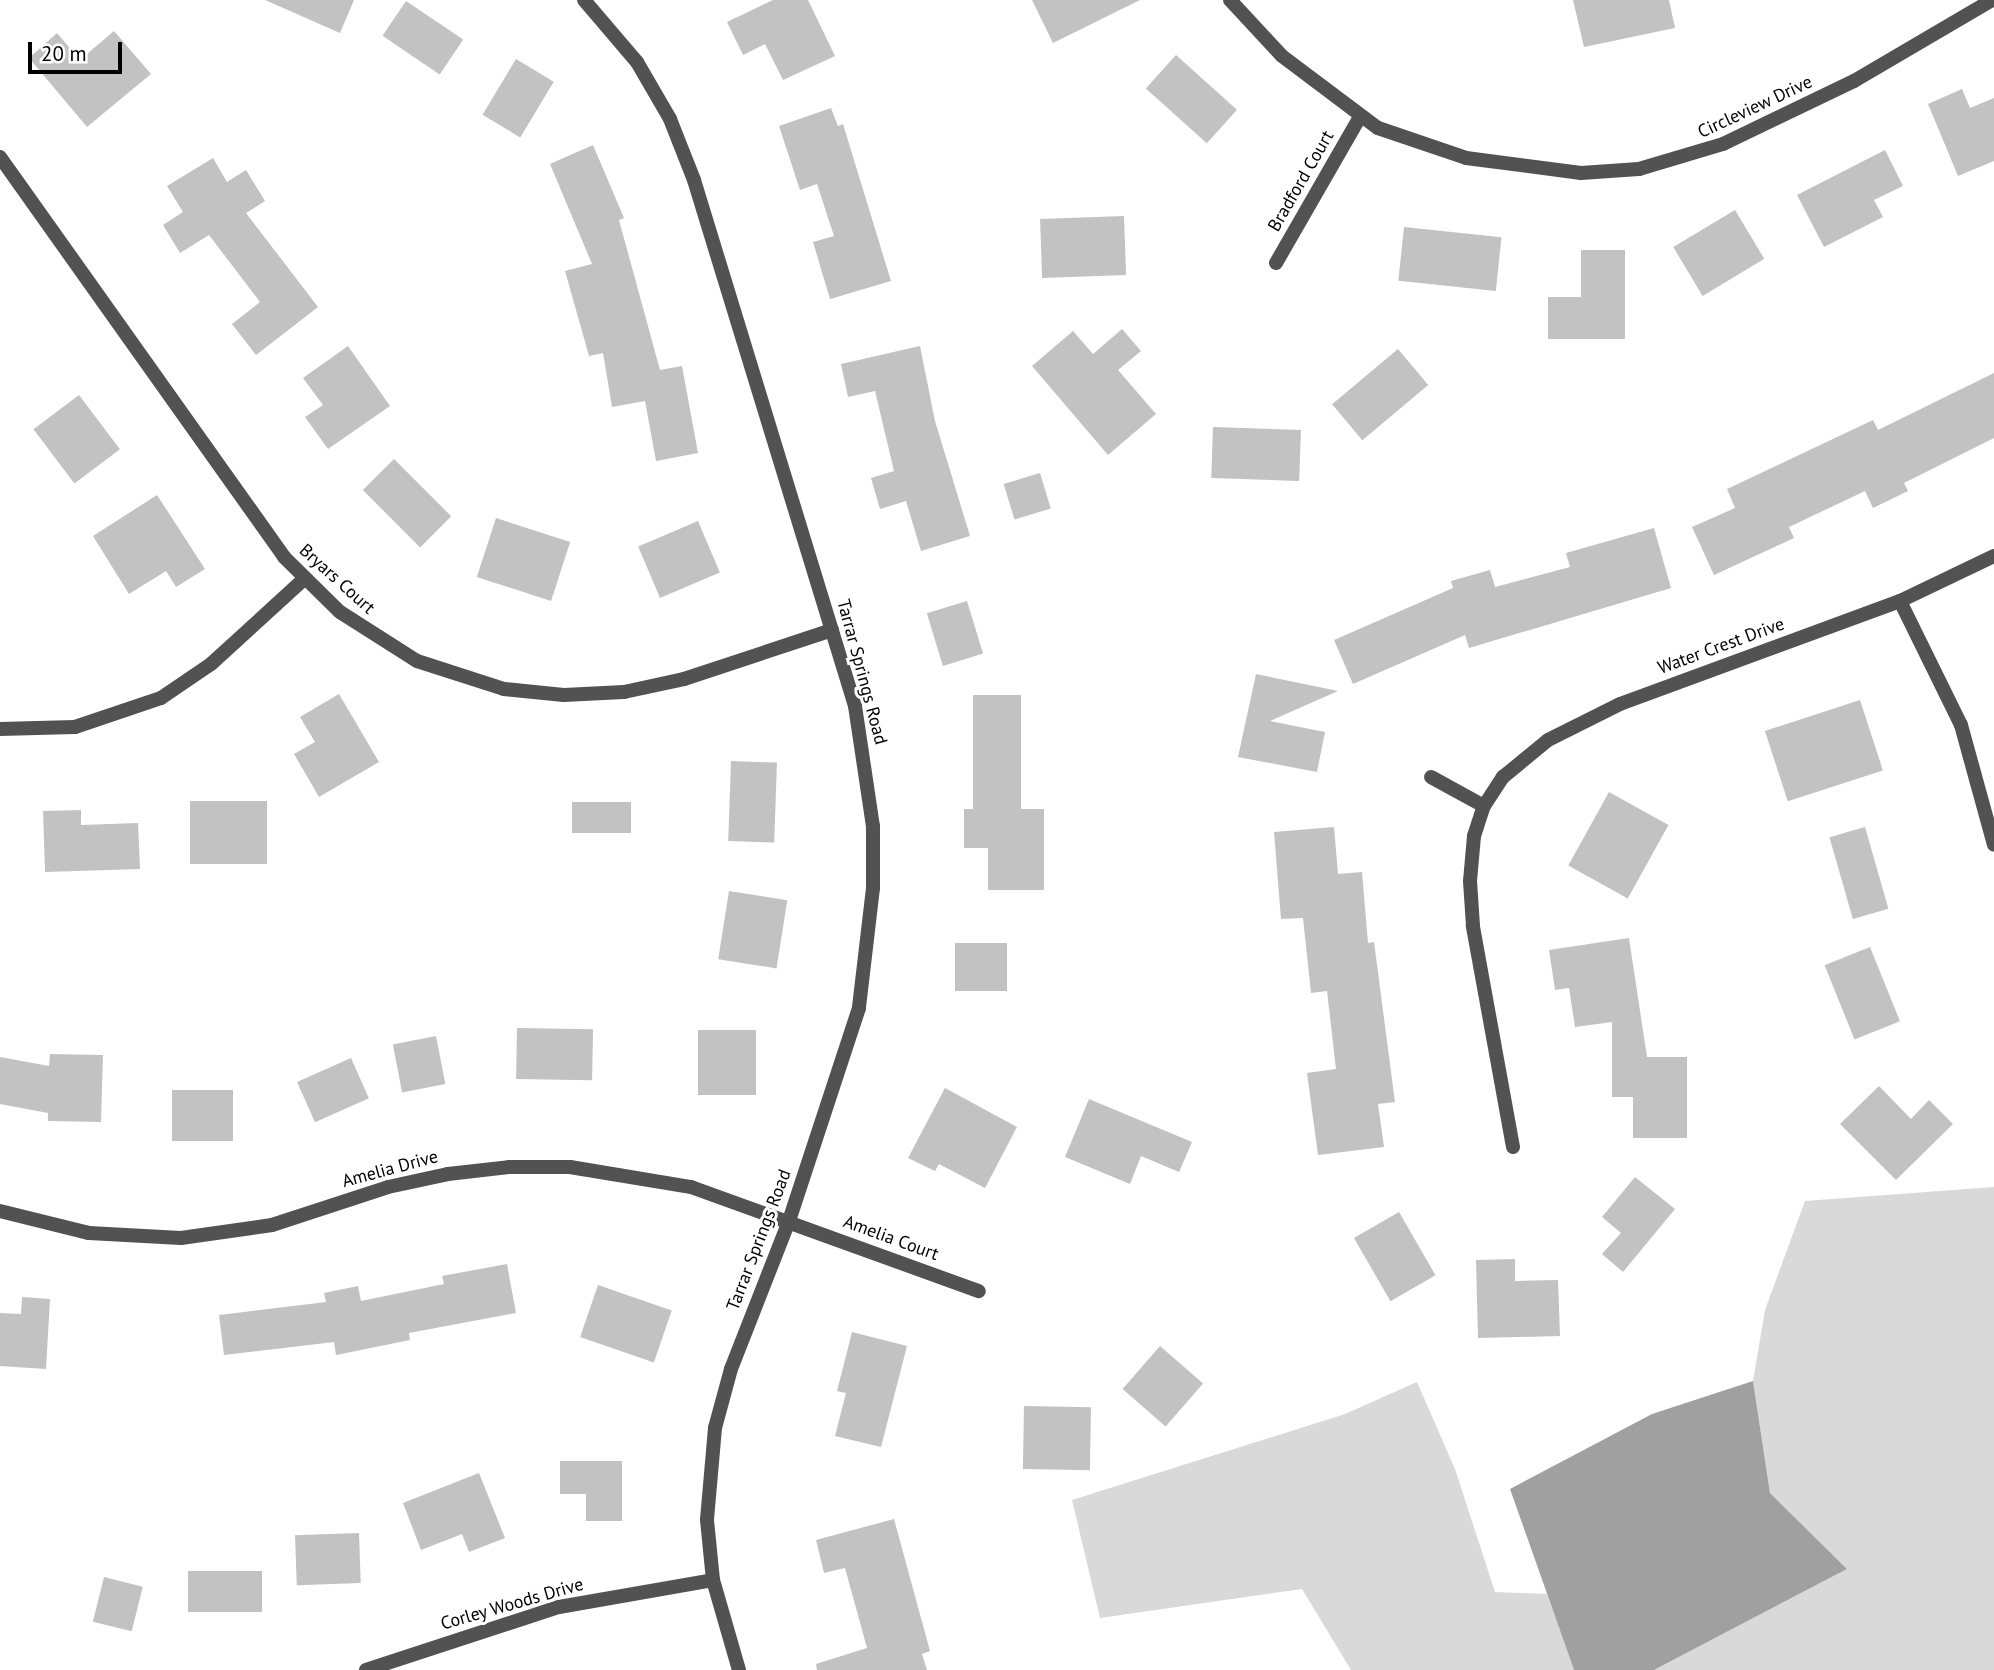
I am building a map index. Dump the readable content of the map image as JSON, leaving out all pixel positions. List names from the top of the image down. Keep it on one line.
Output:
{"streets":{"street":["Circleview Drive","Bradford Court","Bryars Court","Water Crest Drive","Tarrar Springs Road","Amelia Drive","Amelia Court","Corley Woods Drive"]},"crossings":[["Circleview Drive","Bradford Court"],["Bryars Court","Tarrar Springs Road"],["Tarrar Springs Road","Amelia Drive"],["Tarrar Springs Road","Amelia Court"],["Tarrar Springs Road","Corley Woods Drive"],["Amelia Drive","Amelia Court"]],"scale_bar":"20 m"}
